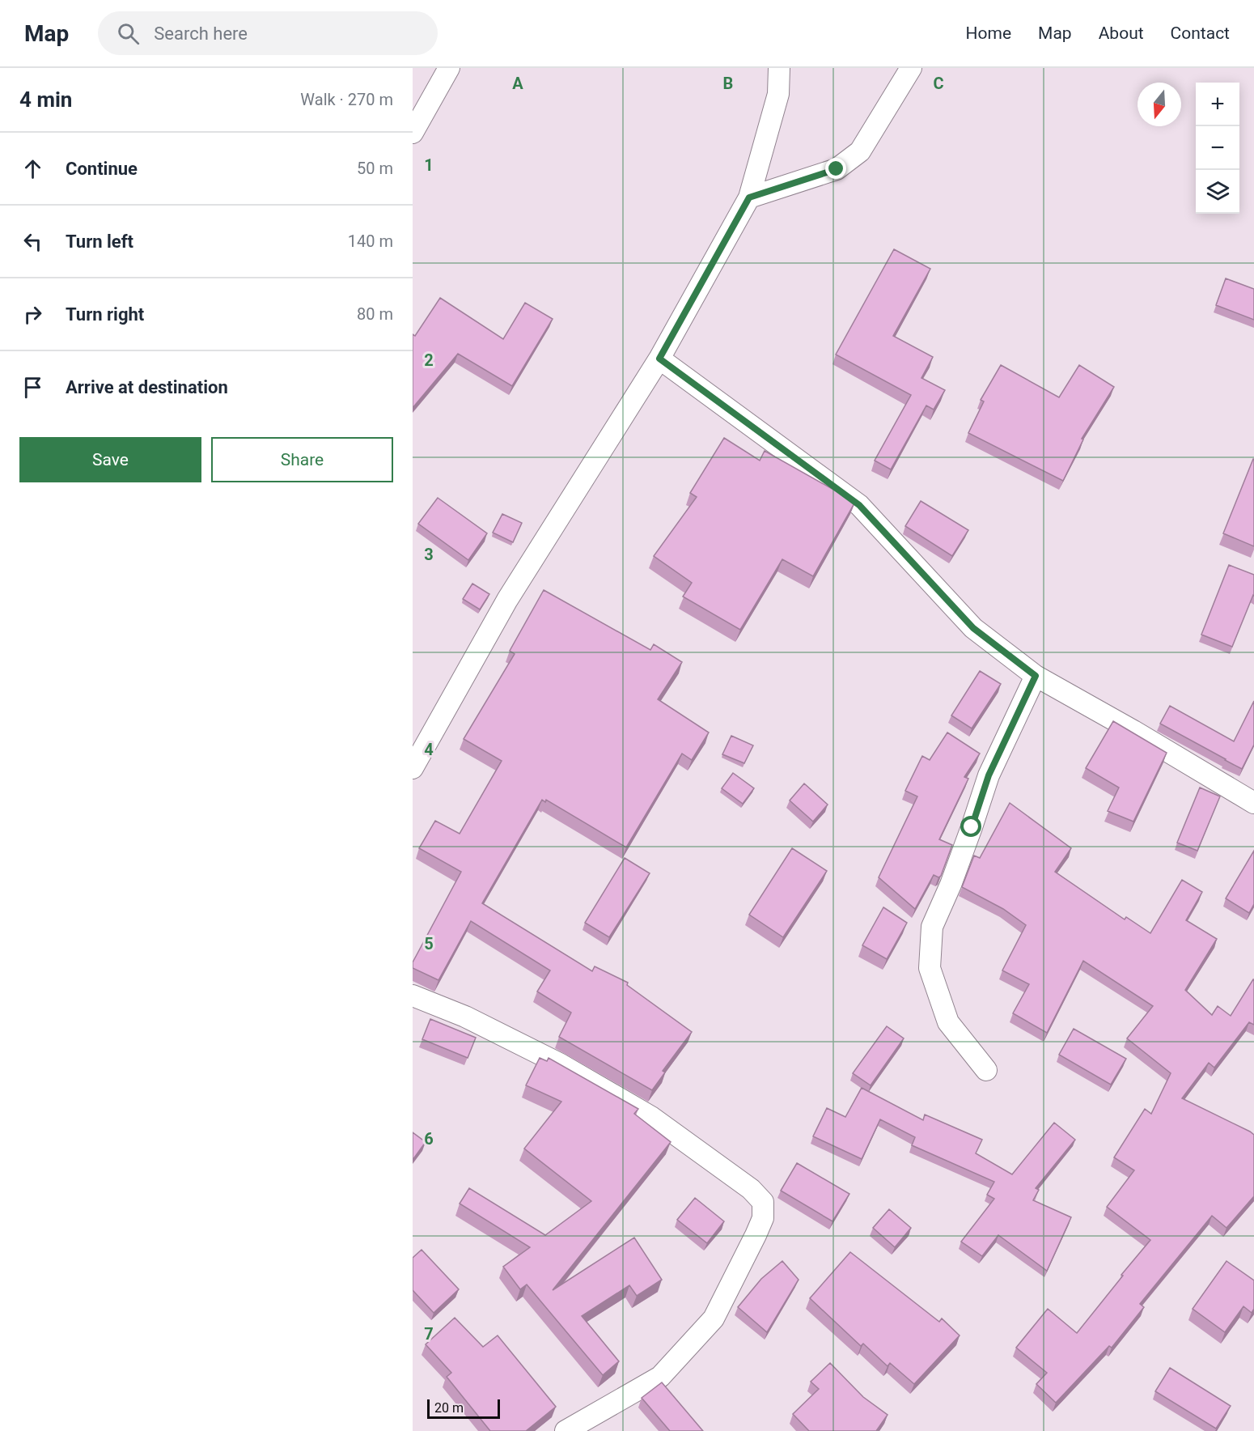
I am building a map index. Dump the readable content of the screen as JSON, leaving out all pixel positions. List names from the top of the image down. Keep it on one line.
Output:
{"scale_bar":"20 m","north":"bottom","page":{"header":"Map","search":"Search here","nav":["Home","Map","About","Contact"],"heading":["4 min","Walk · 270 m"],"map_buttons":["+","−"],"list":[["Continue","50 m"],["Turn left","140 m"],["Turn right","80 m"],"Arrive at destination"],"buttons":["Save","Share"],"scale":"20 m"},"grid":{"columns":["A","B","C"],"rows":["1","2","3","4","5","6","7"]}}
